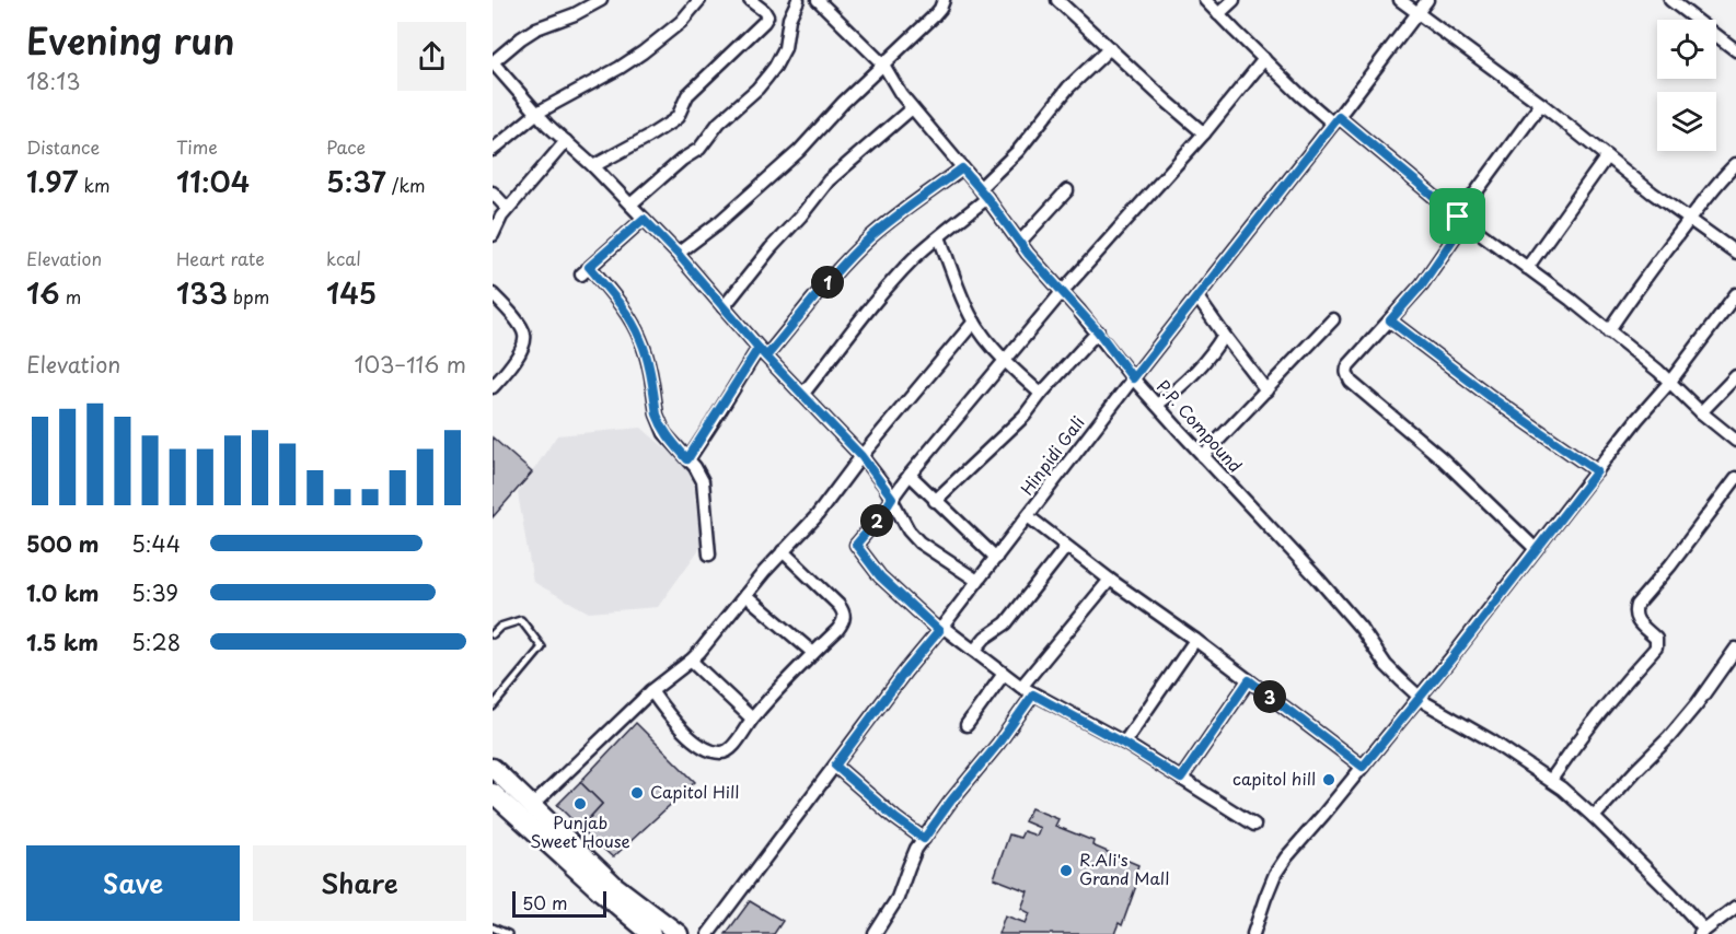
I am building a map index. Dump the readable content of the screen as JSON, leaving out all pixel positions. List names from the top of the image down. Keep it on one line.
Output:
{"streets":{"street":["P.P. Compound","Hinpidi Gali"]},"crossings":[["P.P. Compound","Hinpidi Gali"]],"places":["capitol hill","Capitol Hill","Punjab Sweet House","R.Ali's Grand Mall"],"scale_bar":"50 m","page":{"heading":["Evening run","18:13"],"stats":[["Distance","1.97 km"],["Time","11:04"],["Pace","5:37 /km"],["Elevation","16 m"],["Heart rate","133 bpm"],["kcal","145"]],"pins":["1","2","3"],"chart":["Elevation","103–116 m"],"list":[{"name":"500 m","note":"5:44"},{"name":"1.0 km","note":"5:39"},{"name":"1.5 km","note":"5:28"}],"buttons":["Save","Share"],"scale":"50 m"}}
